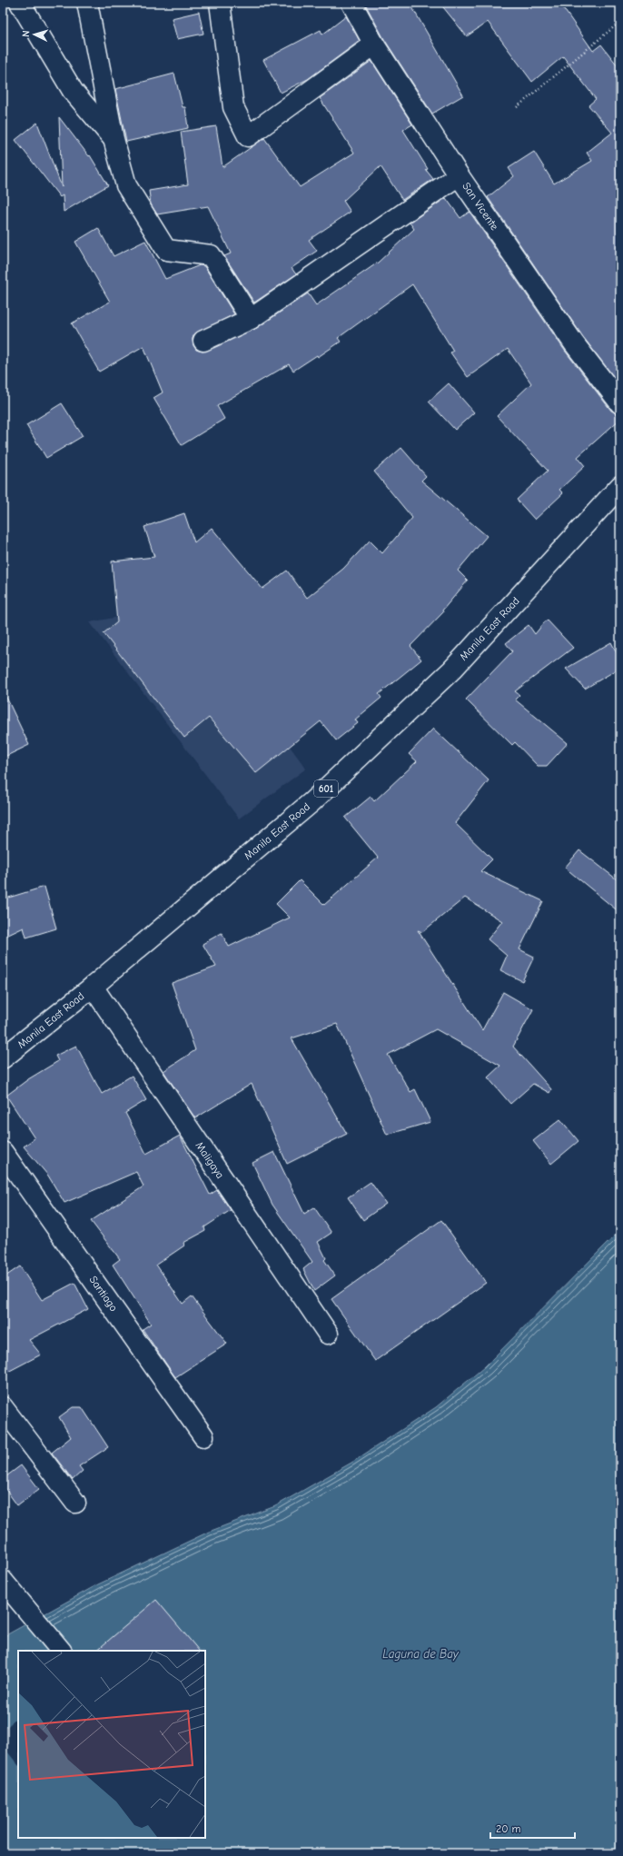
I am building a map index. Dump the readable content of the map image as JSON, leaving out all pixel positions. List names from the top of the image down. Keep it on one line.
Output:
{"streets":{"street":["San Vicente","Manila East Road","601","Maligaya","Santiago"]},"crossings":[["Manila East Road","Maligaya"]],"water":["Laguna de Bay"],"scale_bar":"20 m","north":"left"}
